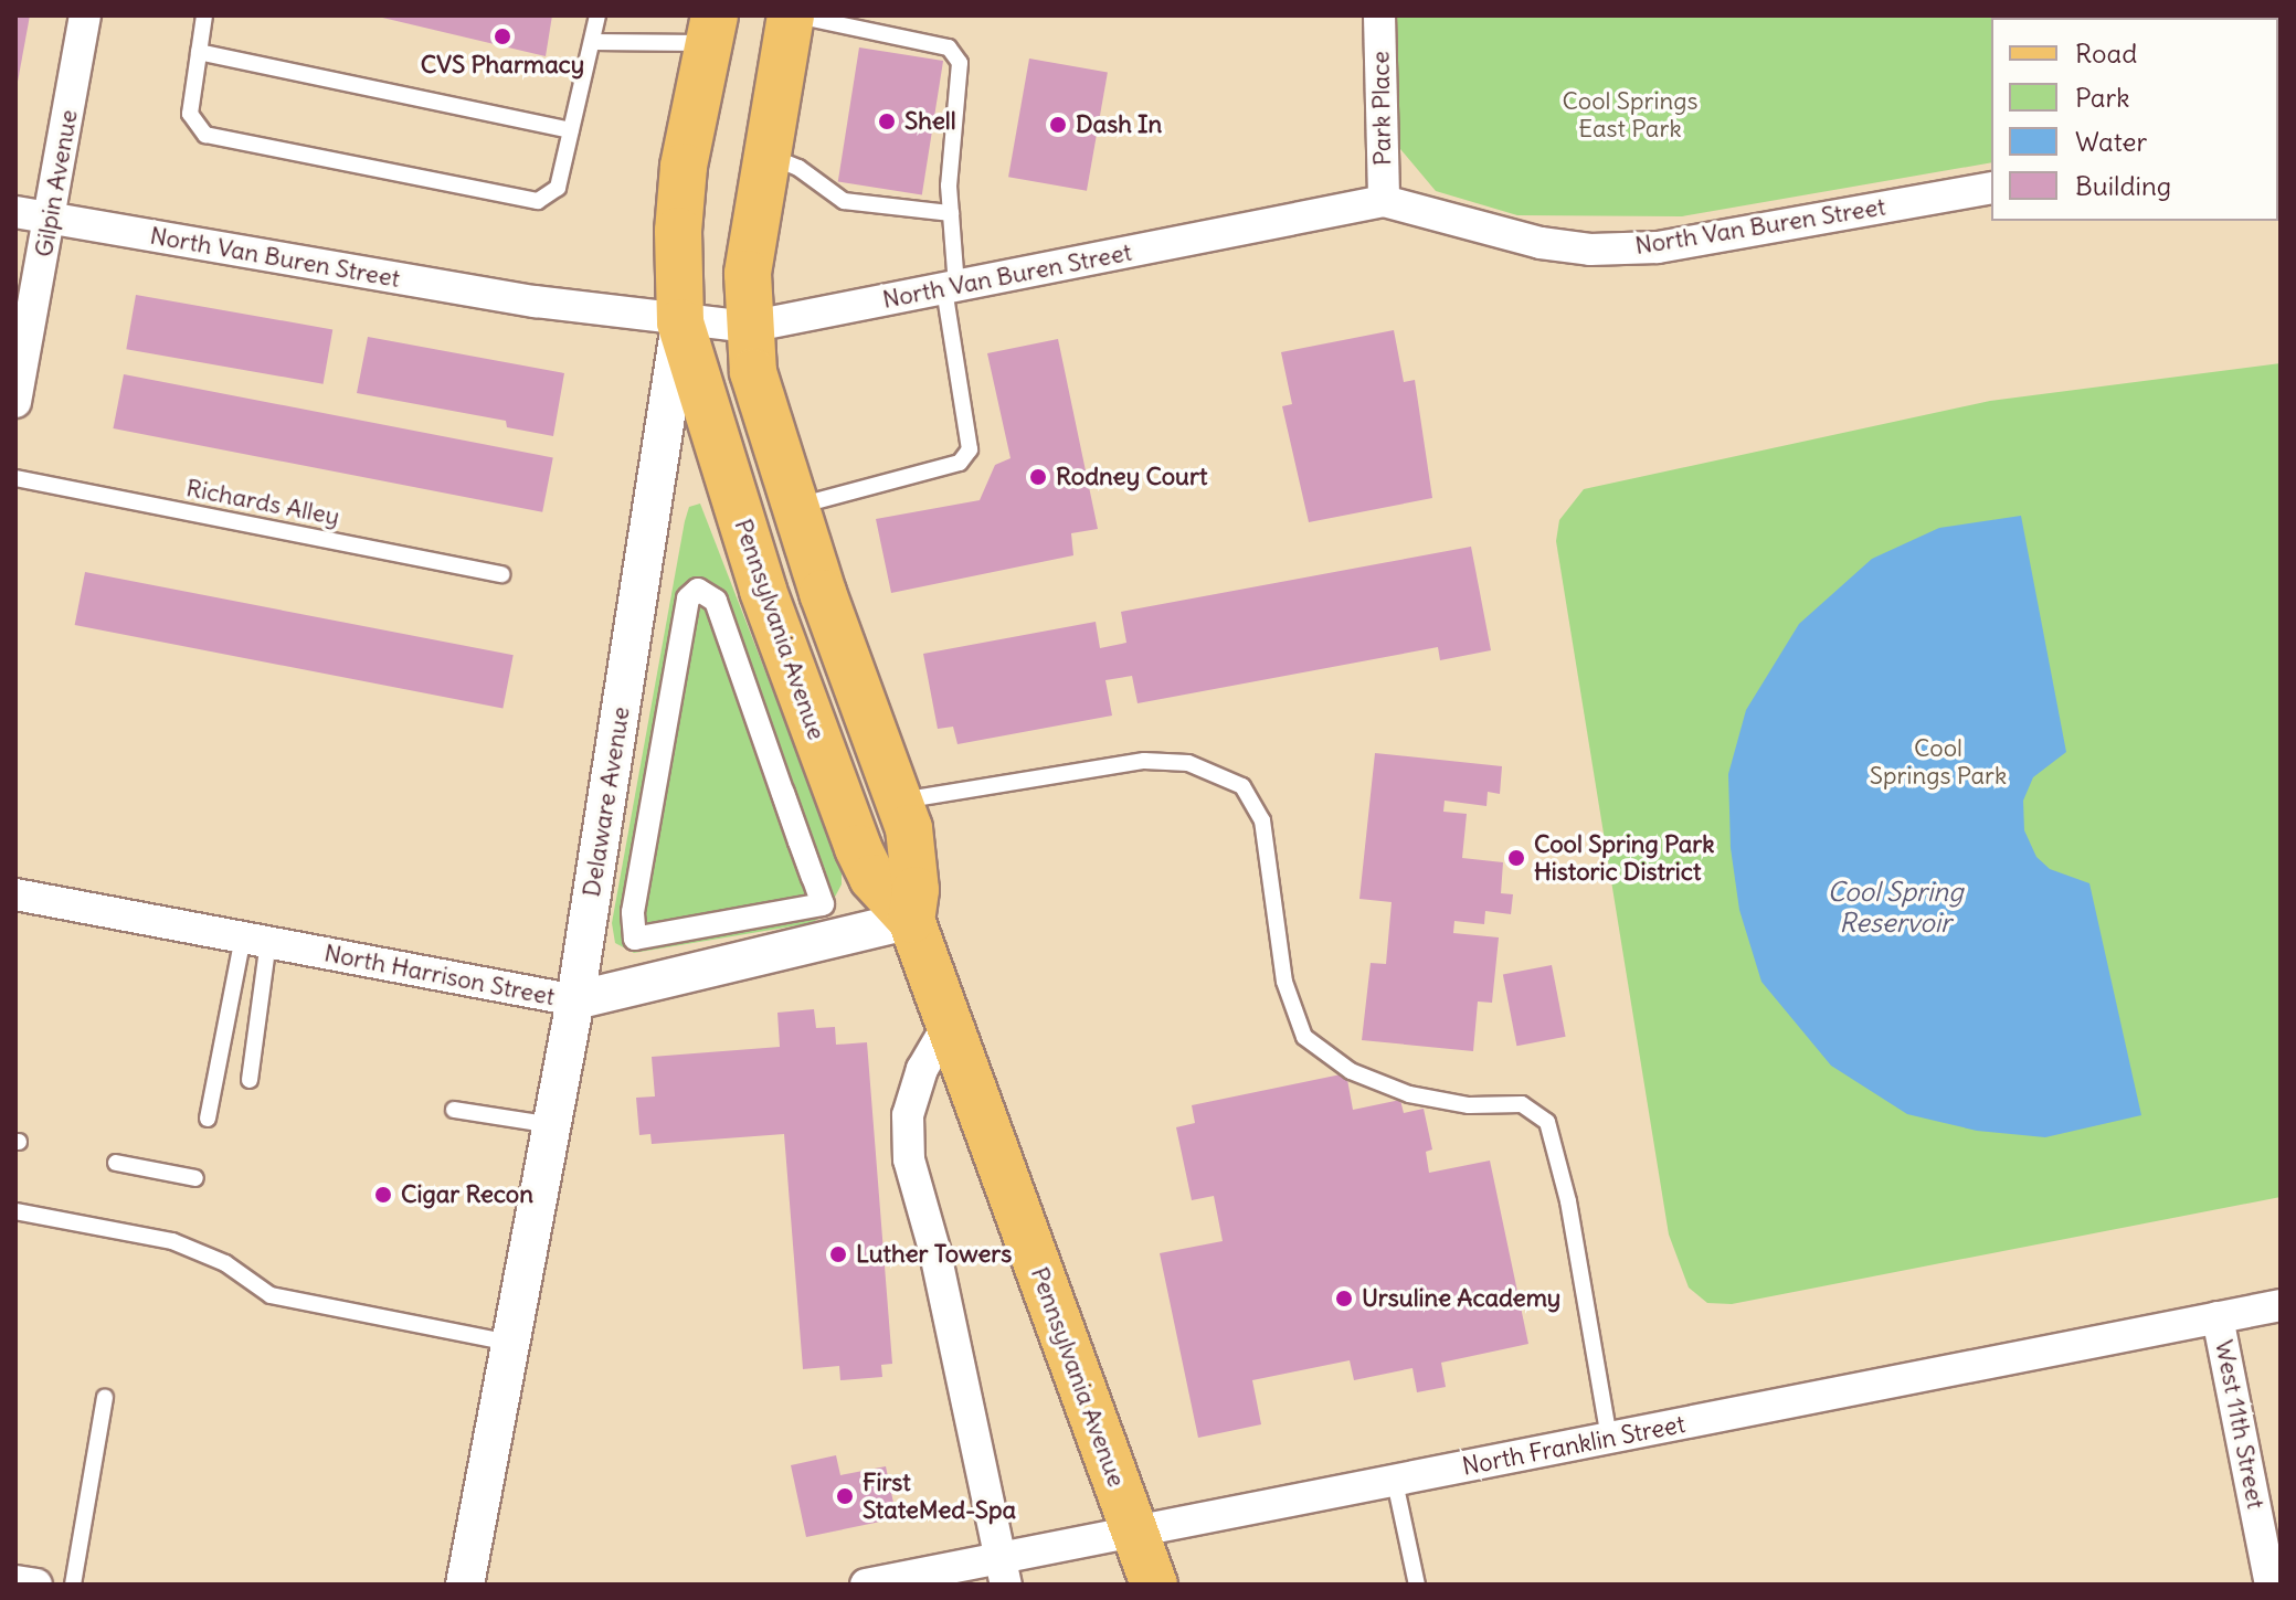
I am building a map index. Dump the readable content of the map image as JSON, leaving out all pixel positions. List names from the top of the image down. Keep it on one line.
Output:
{"streets":{"main road":["Pennsylvania Avenue","Delaware Avenue"],"street":["Park Place","Gilpin Avenue","North Van Buren Street","North Harrison Street","West 11th Street","North Franklin Street"],"lane":["Richards Alley"]},"crossings":[["Park Place","North Van Buren Street"],["Gilpin Avenue","North Van Buren Street"],["North Van Buren Street","Pennsylvania Avenue"],["North Van Buren Street","Delaware Avenue"],["Pennsylvania Avenue","Delaware Avenue"],["Pennsylvania Avenue","North Harrison Street"],["Pennsylvania Avenue","North Franklin Street"],["Delaware Avenue","North Harrison Street"],["West 11th Street","North Franklin Street"]],"water":["Cool Spring Reservoir"],"parks":["Cool Springs East Park","Cool Springs Park"],"places":["CVS Pharmacy","Shell","Dash In","Rodney Court","Cool Spring Park Historic District","Cigar Recon","Luther Towers","Ursuline Academy","First StateMed-Spa"],"legend":["Road","Park","Water","Building"]}
